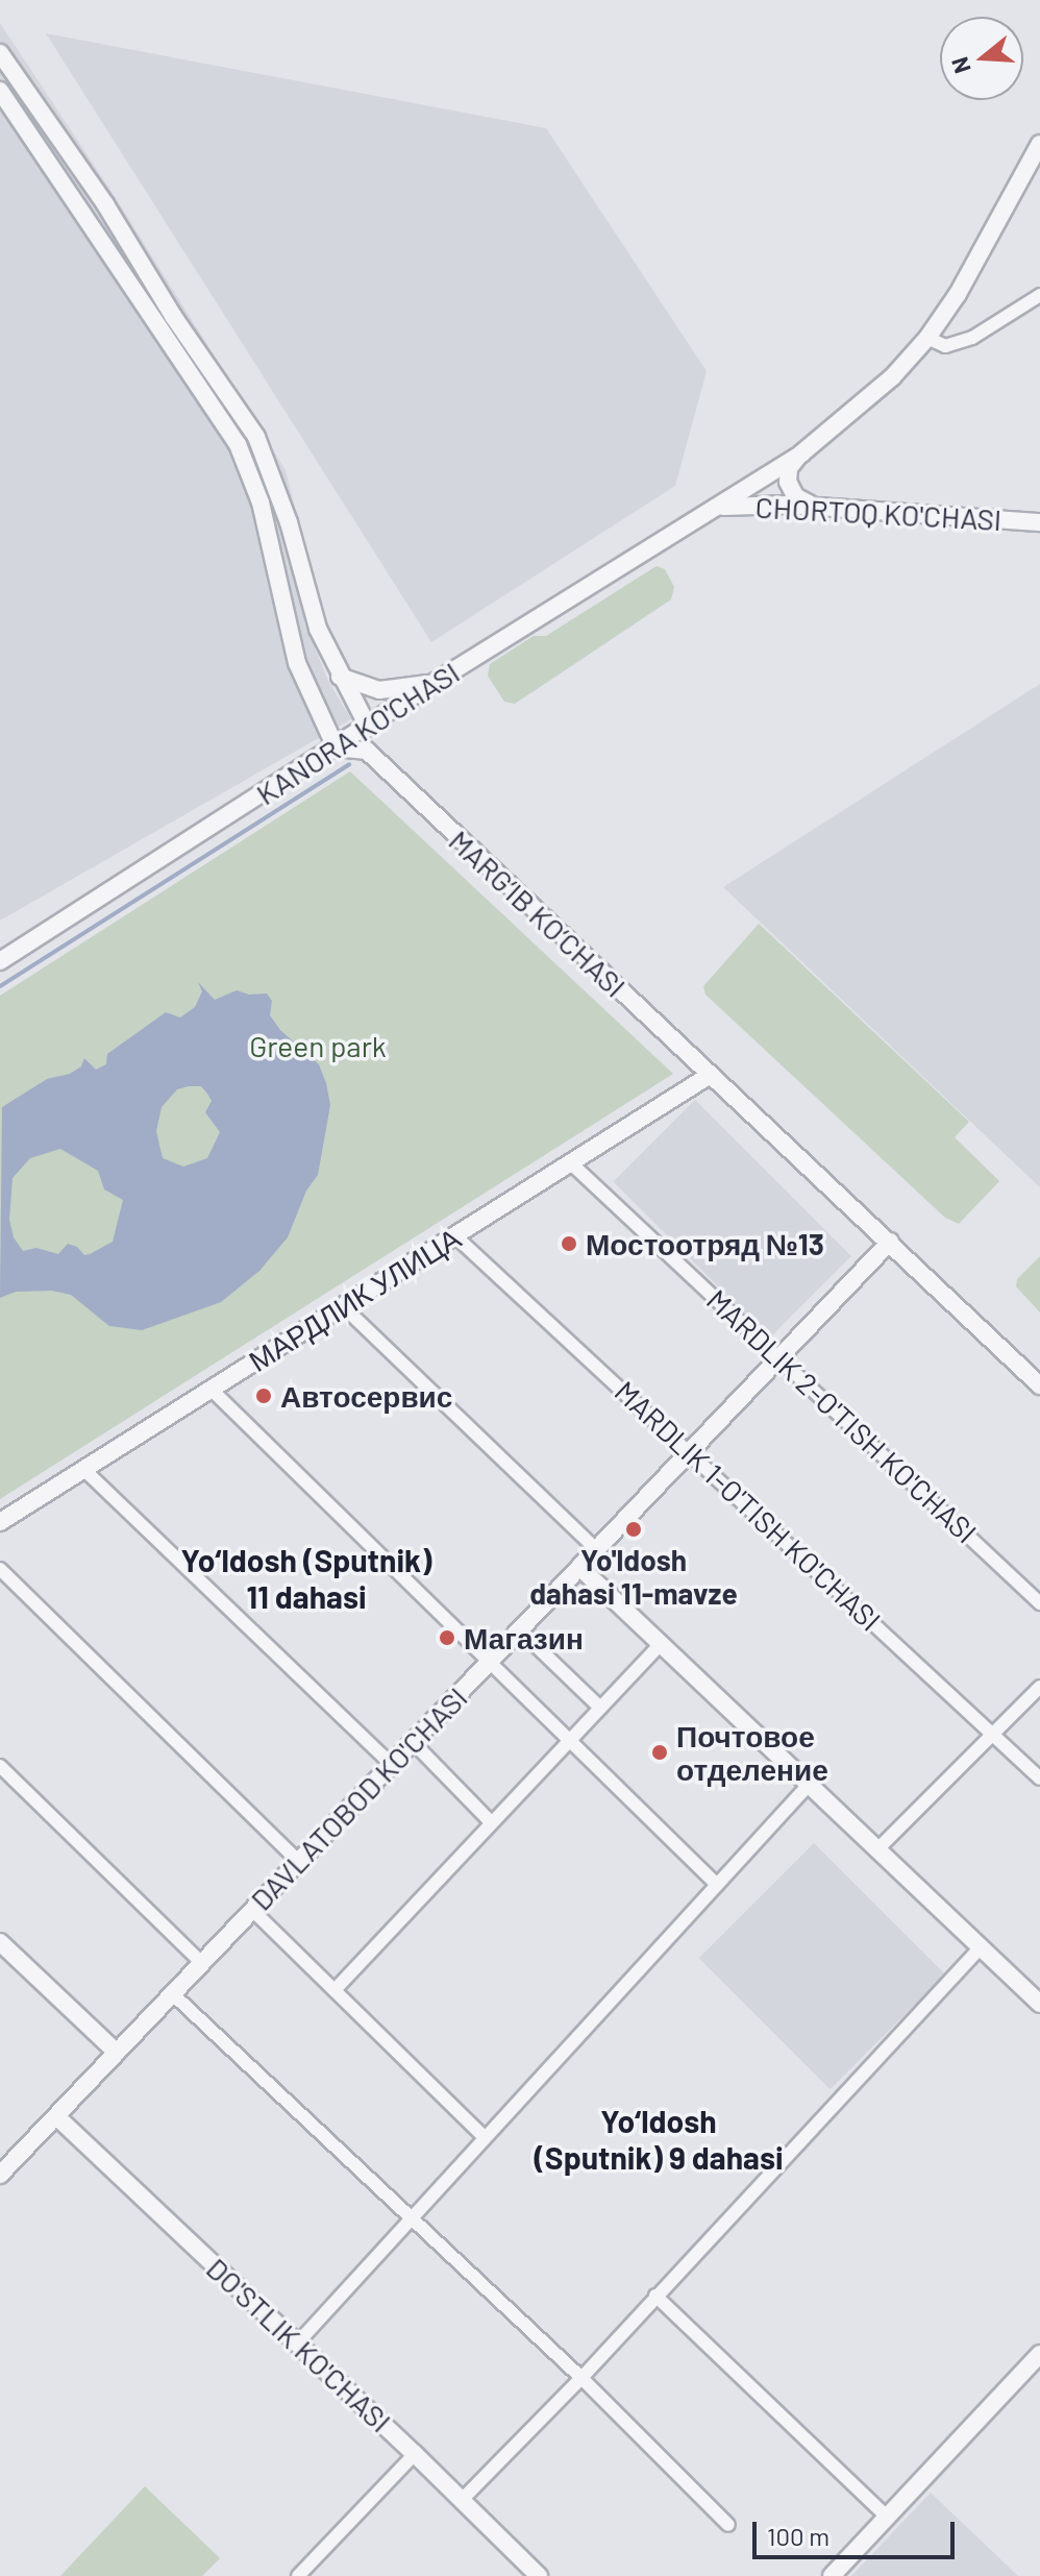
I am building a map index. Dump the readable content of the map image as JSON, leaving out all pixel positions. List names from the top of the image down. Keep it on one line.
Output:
{"streets":{"street":["CHORTOQ KO'CHASI","KANORA KO'CHASI","MARG‘IB KO‘CHASI","МАРДЛИК УЛИЦА","MARDLIK 2-O'TISH KO'CHASI","MARDLIK 1-O'TISH KO'CHASI","DAVLATOBOD KO'CHASI","DO'STLIK KO'CHASI"]},"crossings":[["CHORTOQ KO'CHASI","KANORA KO'CHASI"],["MARG‘IB KO‘CHASI","МАРДЛИК УЛИЦА"],["MARG‘IB KO‘CHASI","DAVLATOBOD KO'CHASI"],["МАРДЛИК УЛИЦА","MARDLIK 2-O'TISH KO'CHASI"],["МАРДЛИК УЛИЦА","MARDLIK 1-O'TISH KO'CHASI"],["MARDLIK 2-O'TISH KO'CHASI","DAVLATOBOD KO'CHASI"],["MARDLIK 1-O'TISH KO'CHASI","DAVLATOBOD KO'CHASI"],["DAVLATOBOD KO'CHASI","DO'STLIK KO'CHASI"]],"districts":["Yo‘ldosh (Sputnik) 11 dahasi","Yo‘ldosh (Sputnik) 9 dahasi"],"parks":["Green park"],"places":["Мостоотряд №13","Автосервис","Yo'ldosh dahasi 11-mavze","Магазин","Почтовое отделение"],"scale_bar":"100 m","north":"left"}
